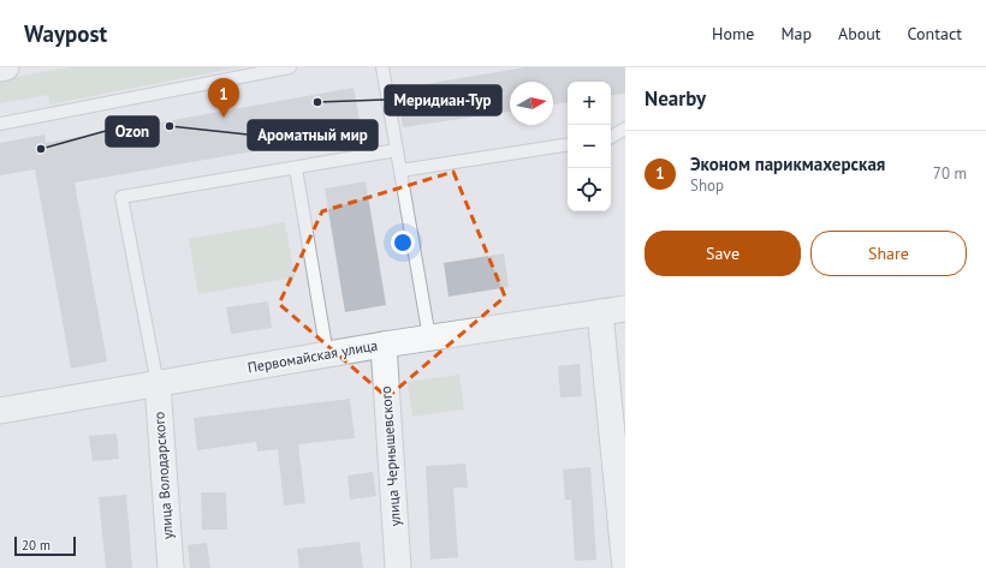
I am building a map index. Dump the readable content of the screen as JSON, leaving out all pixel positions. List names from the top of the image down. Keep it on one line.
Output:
{"streets":{"street":["Первомайская улица","улица Чернышевского","улица Володарского"]},"crossings":[["Первомайская улица","улица Чернышевского"],["Первомайская улица","улица Володарского"]],"places":["Меридиан-Тур","Ароматный мир","Ozon"],"scale_bar":"20 m","north":"right","page":{"header":"Waypost","nav":["Home","Map","About","Contact"],"heading":"Nearby","pins":"1","map_buttons":["+","−"],"list":[{"mark":"1","name":"Эконом парикмахерская","note":"Shop","value":"70 m"}],"buttons":["Save","Share"],"scale":"20 m"}}
